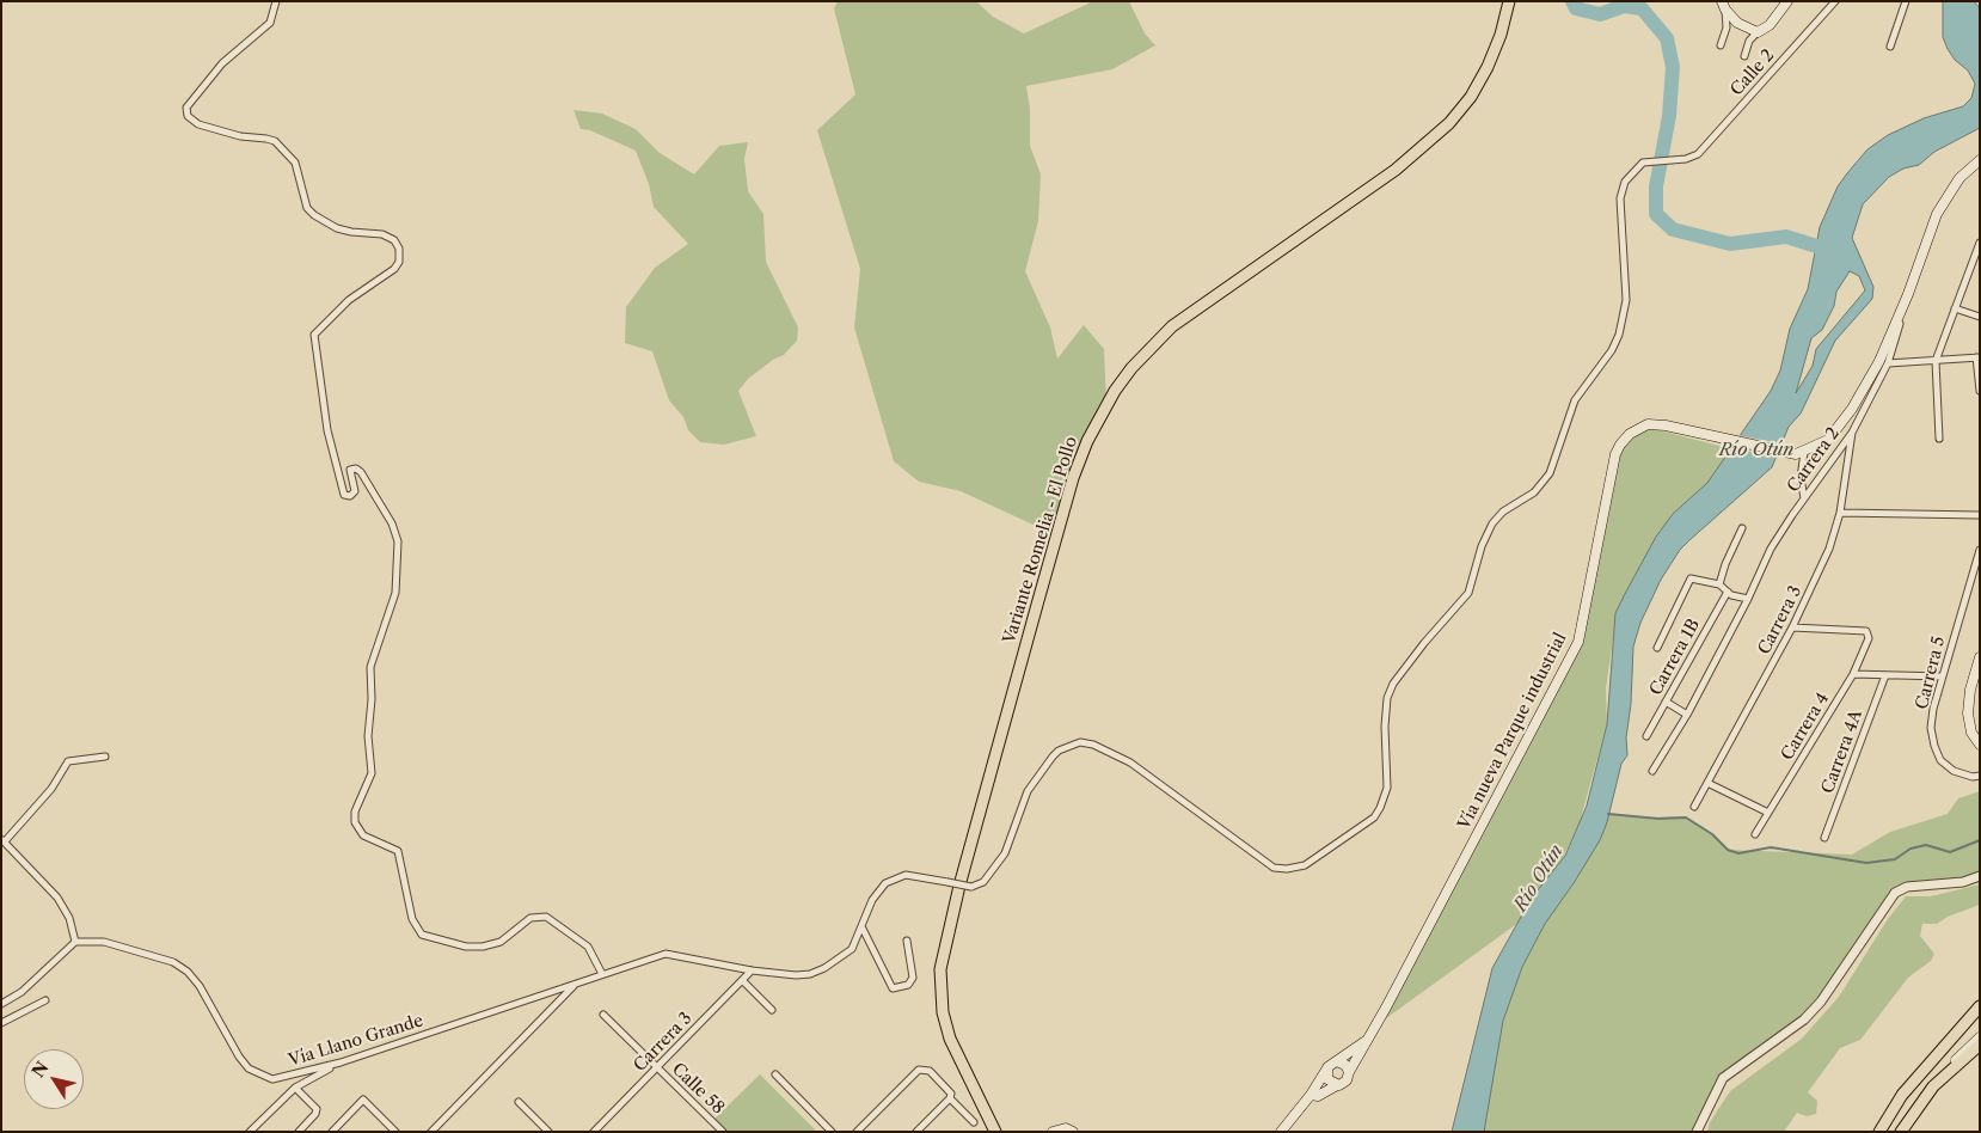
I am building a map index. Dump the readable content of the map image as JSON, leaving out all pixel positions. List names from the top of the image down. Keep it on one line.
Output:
{"streets":{"main road":["Carrera 2","Variante Romelia - El Pollo","Vía nueva Parque industrial"],"street":["Calle 2","Carrera 3","Carrera 1B","Carrera 5","Carrera 4","Carrera 4A","Vía Llano Grande","Calle 58"]},"crossings":[["Calle 2","Vía Llano Grande"],["Carrera 2","Carrera 3"],["Carrera 3","Carrera 4"],["Carrera 3","Vía Llano Grande"],["Carrera 3","Calle 58"]],"water":["Río Otún"],"north":"top left"}
